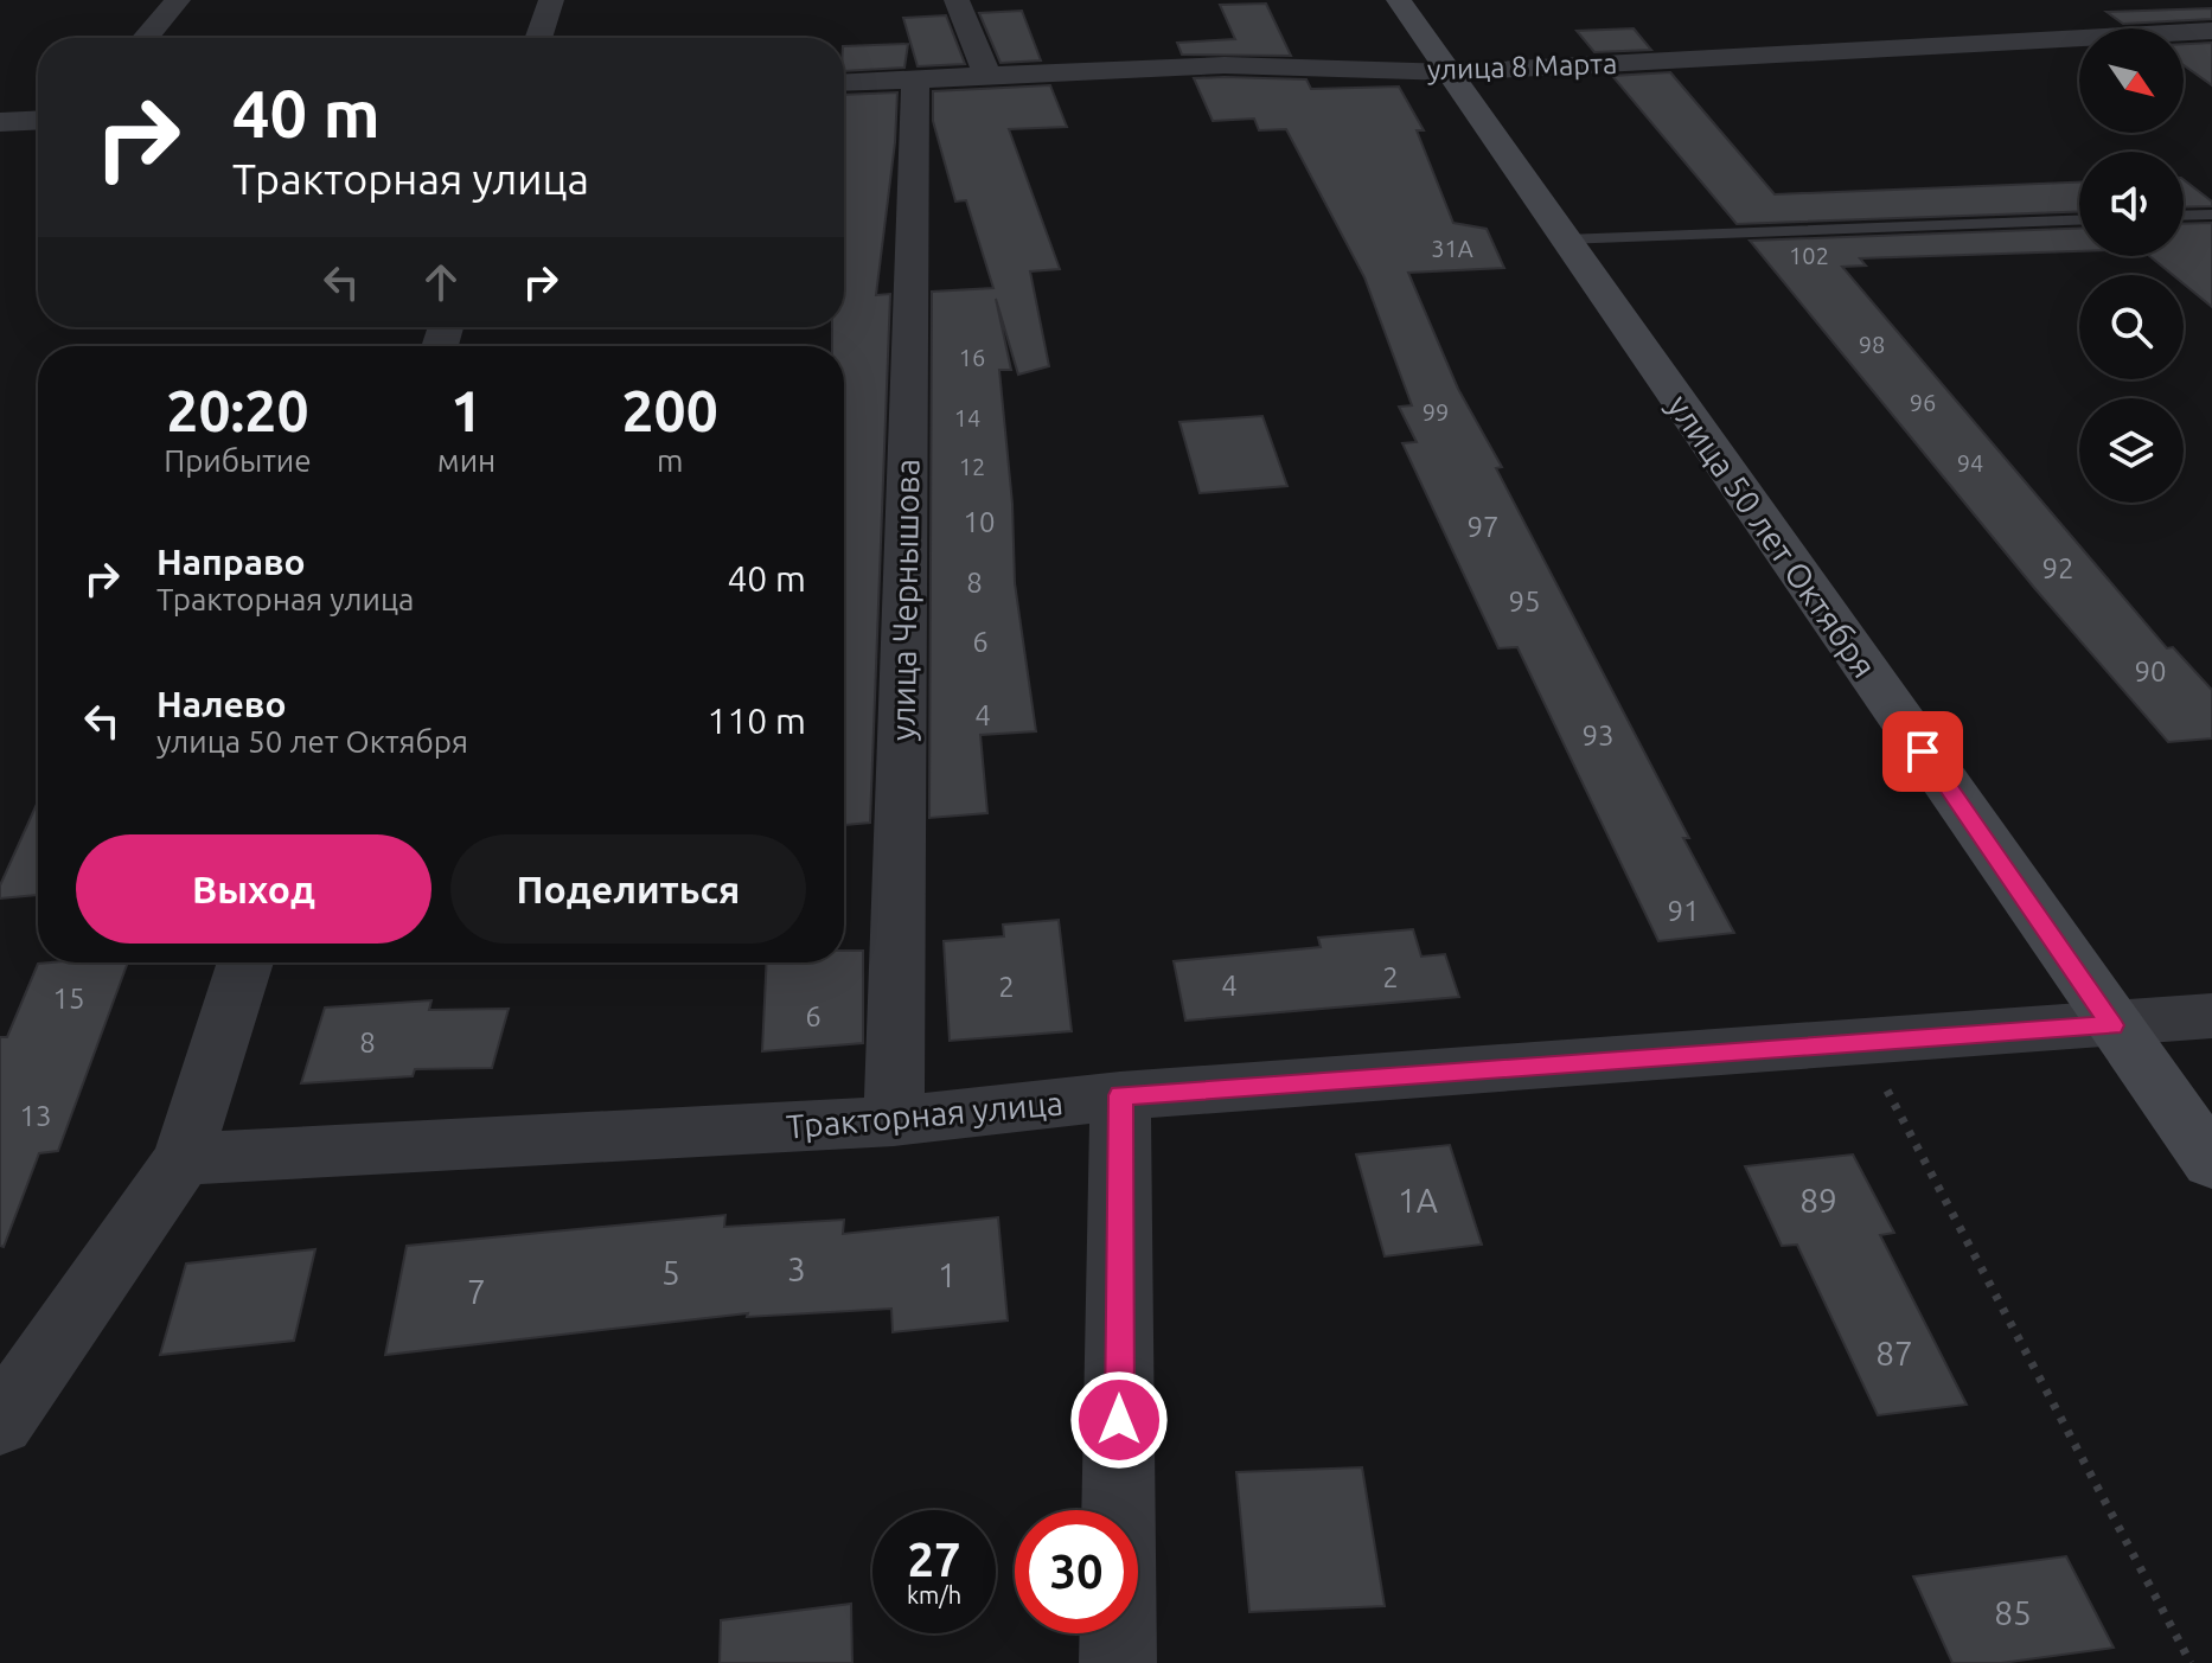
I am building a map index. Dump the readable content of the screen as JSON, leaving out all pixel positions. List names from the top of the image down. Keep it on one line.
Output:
{"streets":{"main road":["улица 50 лет Октября"],"street":["улица 8 Марта","улица Чернышова","Тракторная улица"]},"crossings":[["улица 8 Марта","улица 50 лет Октября"],["улица 8 Марта","улица Чернышова"],["улица 50 лет Октября","Тракторная улица"],["улица Чернышова","Тракторная улица"]],"house_numbers":["31А","102","98","16","96","99","14","94","12","10","97","92","8","95","6","90","4","93","91","2","4","2","15","6","8","13","1А","89","3","5","1","7","87","85"],"north":"bottom right","page":{"turn":["40 m","Тракторная улица"],"eta":["20:20","Прибытие","1","мин","200","m"],"list":[{"name":"Направо","note":"Тракторная улица","value":"40 m"},{"name":"Налево","note":"улица 50 лет Октября","value":"110 m"}],"buttons":["Выход","Поделиться"],"speed":"27 km/h","limit":"30"}}
